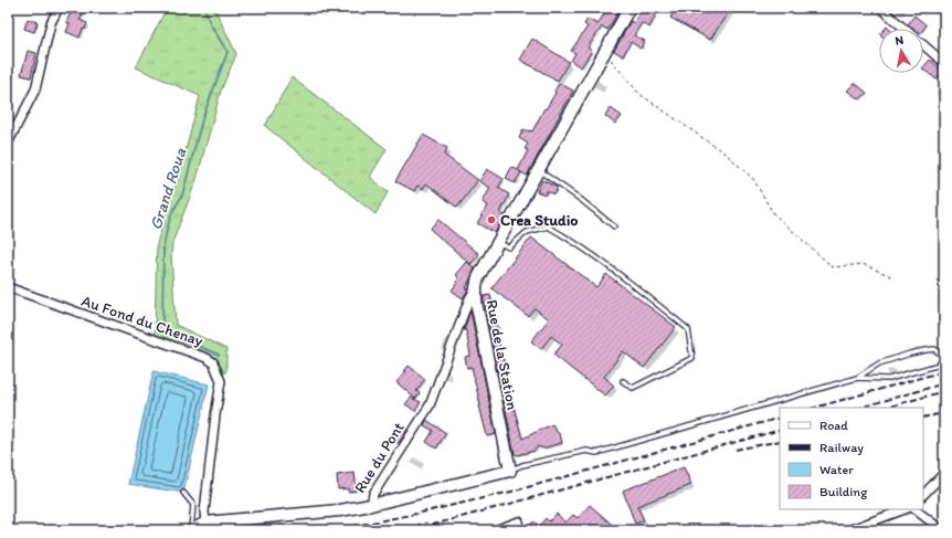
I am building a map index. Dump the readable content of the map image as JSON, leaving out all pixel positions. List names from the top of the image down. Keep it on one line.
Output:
{"streets":{"street":["Au Fond du Chenay","Rue de la Station","Rue du Pont"]},"crossings":[["Au Fond du Chenay","Rue du Pont"],["Rue de la Station","Rue du Pont"]],"water":["Grand Roua"],"places":["Crea Studio"],"legend":["Road","Railway","Water","Building"],"north":"top"}
